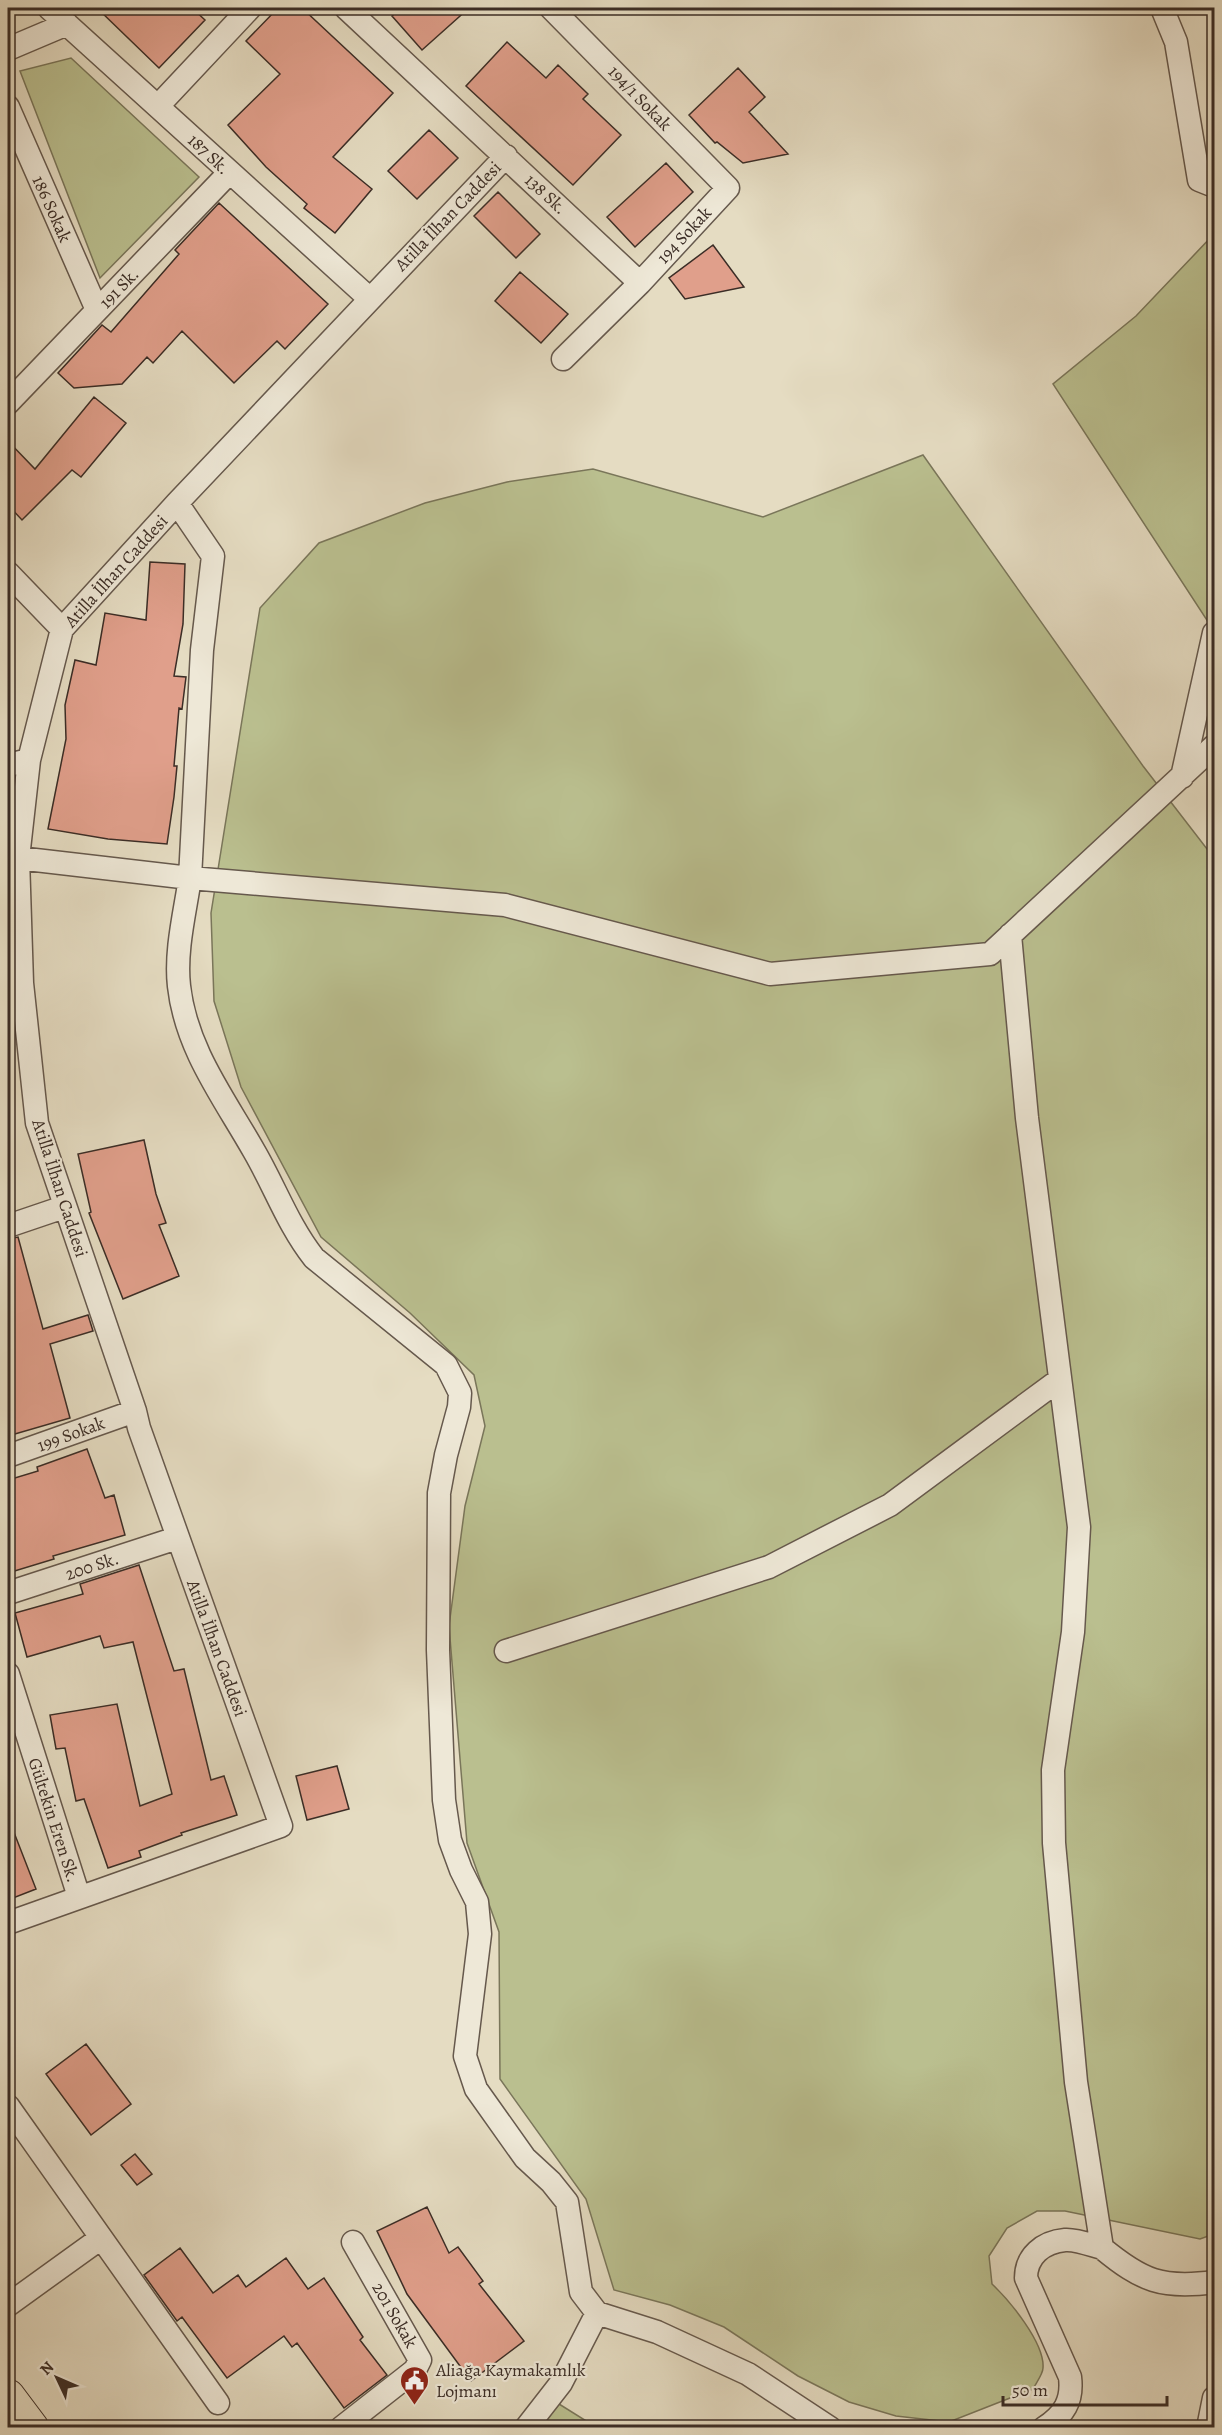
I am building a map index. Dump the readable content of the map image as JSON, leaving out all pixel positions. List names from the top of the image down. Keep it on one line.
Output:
{"streets":{"street":["194/1 Sokak","187 Sk.","138 Sk.","186 Sokak","Atilla İlhan Caddesi","194 Sokak","191 Sk.","199 Sokak","200 Sk.","Gültekin Eren Sk.","201 Sokak"]},"crossings":[["194/1 Sokak","194 Sokak"],["187 Sk.","Atilla İlhan Caddesi"],["187 Sk.","191 Sk."],["138 Sk.","Atilla İlhan Caddesi"],["138 Sk.","194 Sokak"],["186 Sokak","191 Sk."],["Atilla İlhan Caddesi","199 Sokak"],["Atilla İlhan Caddesi","200 Sk."],["Atilla İlhan Caddesi","Gültekin Eren Sk."]],"places":{"public building":["Aliağa Kaymakamlık Lojmanı"]},"scale_bar":"50 m","north":"top left"}
